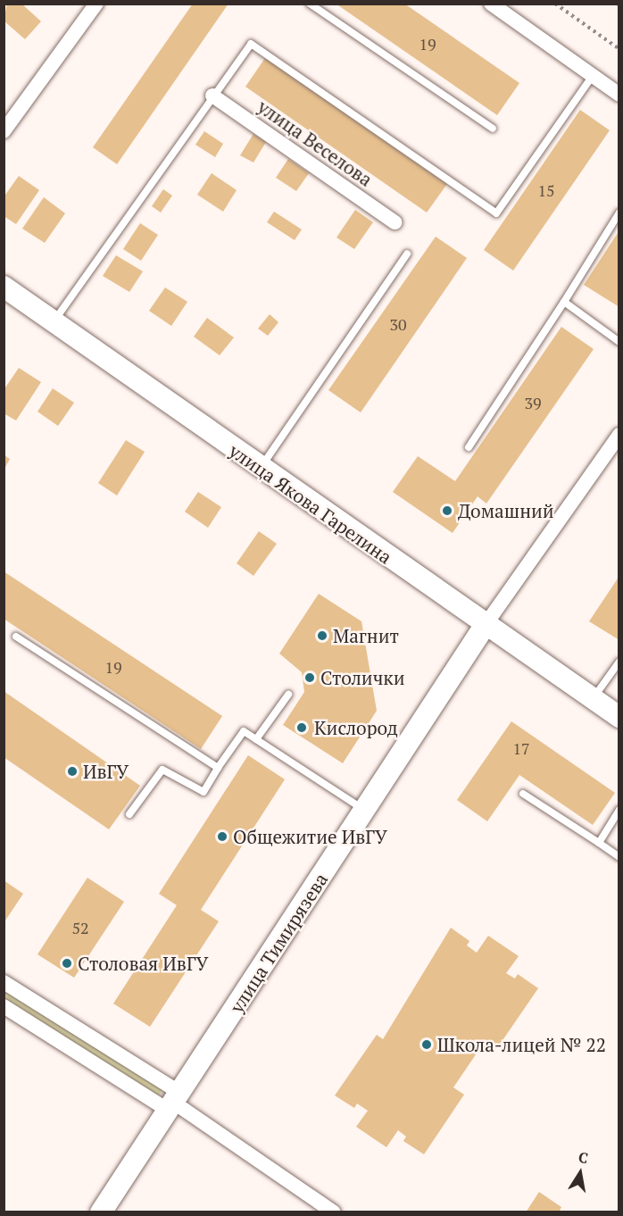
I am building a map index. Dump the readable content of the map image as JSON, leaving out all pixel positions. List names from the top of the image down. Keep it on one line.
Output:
{"streets":{"main road":["улица Якова Гарелина","улица Тимирязева"],"street":["улица Веселова"]},"crossings":[["улица Якова Гарелина","улица Тимирязева"]],"places":["Домашний","Магнит","Столички","Кислород","ИвГУ","Общежитие ИвГУ","Столовая ИвГУ","Школа-лицей № 22"],"house_numbers":["19","15","30","39","19","17","52"],"north":"top"}
